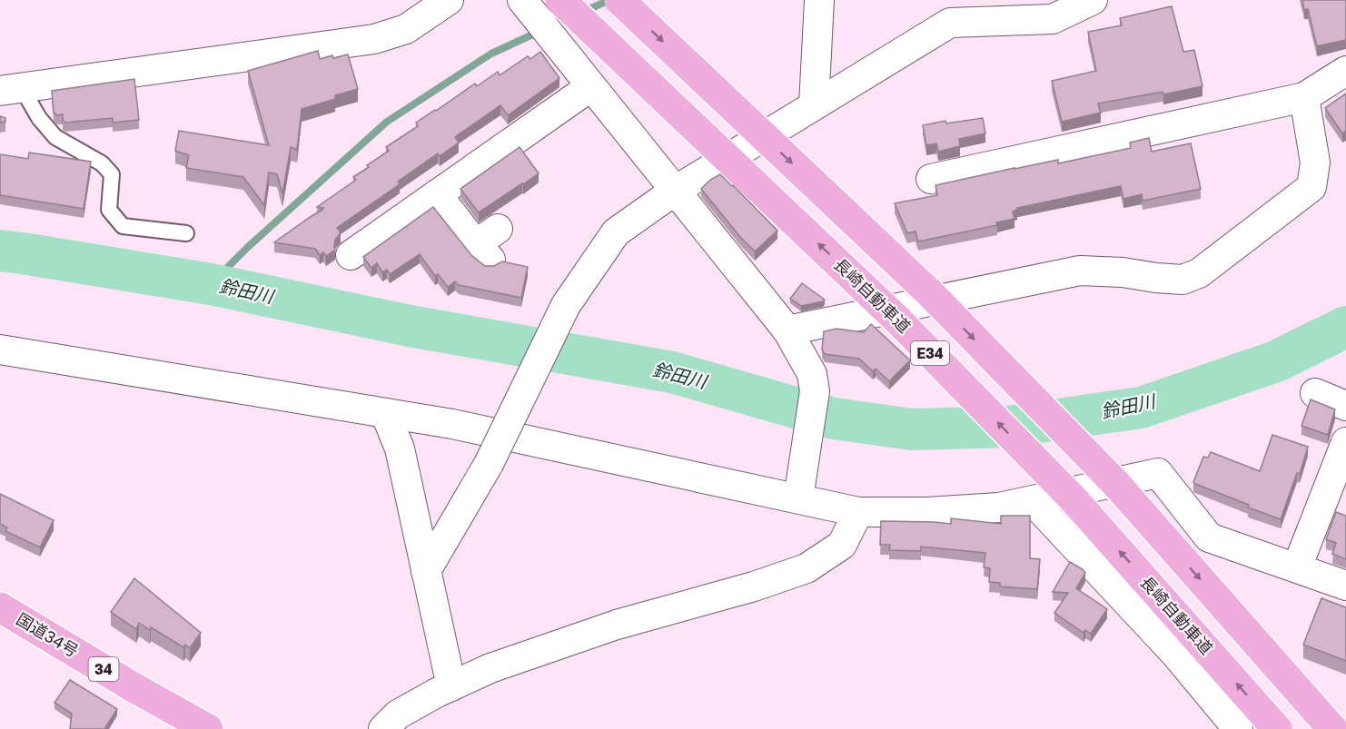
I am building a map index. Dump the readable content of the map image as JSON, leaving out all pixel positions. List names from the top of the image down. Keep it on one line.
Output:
{"streets":{"highway":["長崎自動車道","E34","国道34号","34"]},"water":["鈴田川"]}
